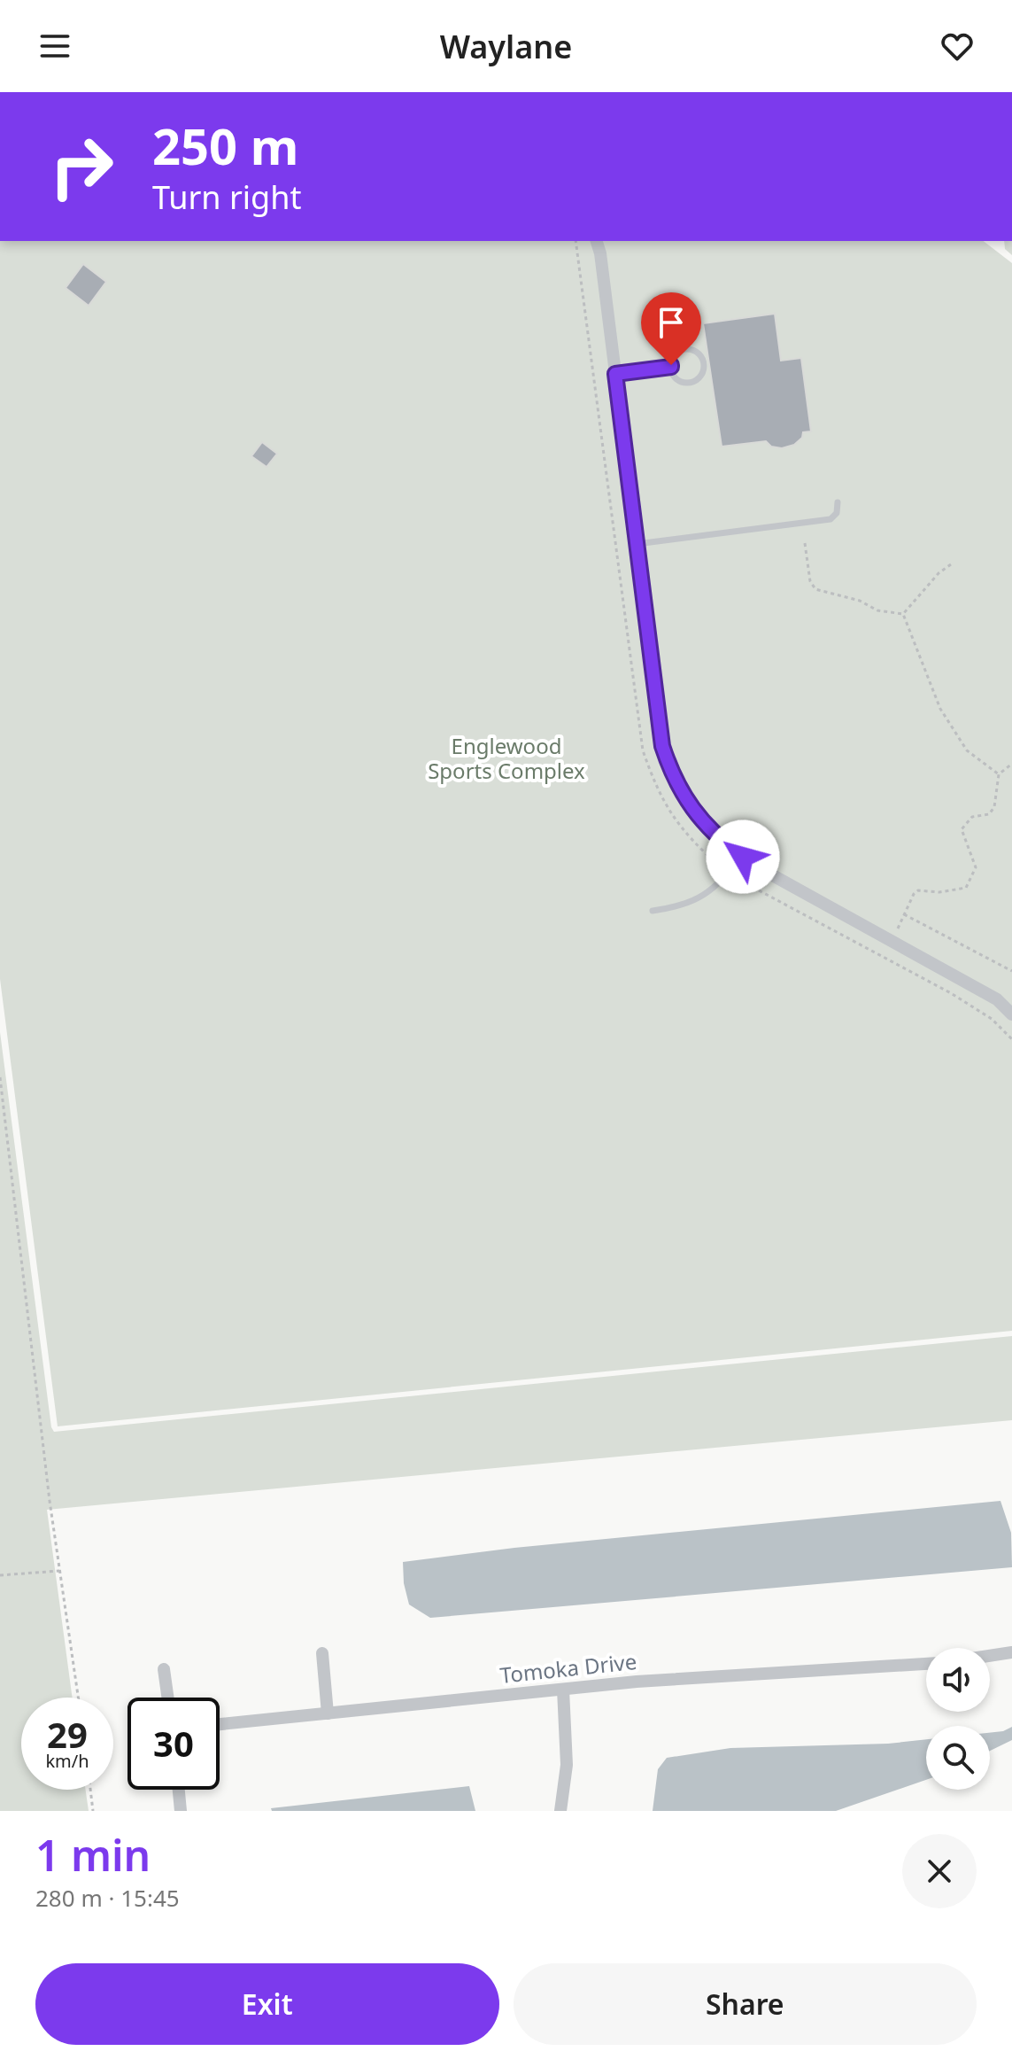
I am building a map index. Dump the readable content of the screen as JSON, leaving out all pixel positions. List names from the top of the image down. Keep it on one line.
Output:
{"streets":{"street":["Tomoka Drive"]},"parks":["Englewood Sports Complex"],"page":{"header":"Waylane","turn":["250 m","Turn right"],"speed":"29 km/h","limit":"30","heading":["1 min","280 m · 15:45"],"buttons":["Exit","Share"]}}
